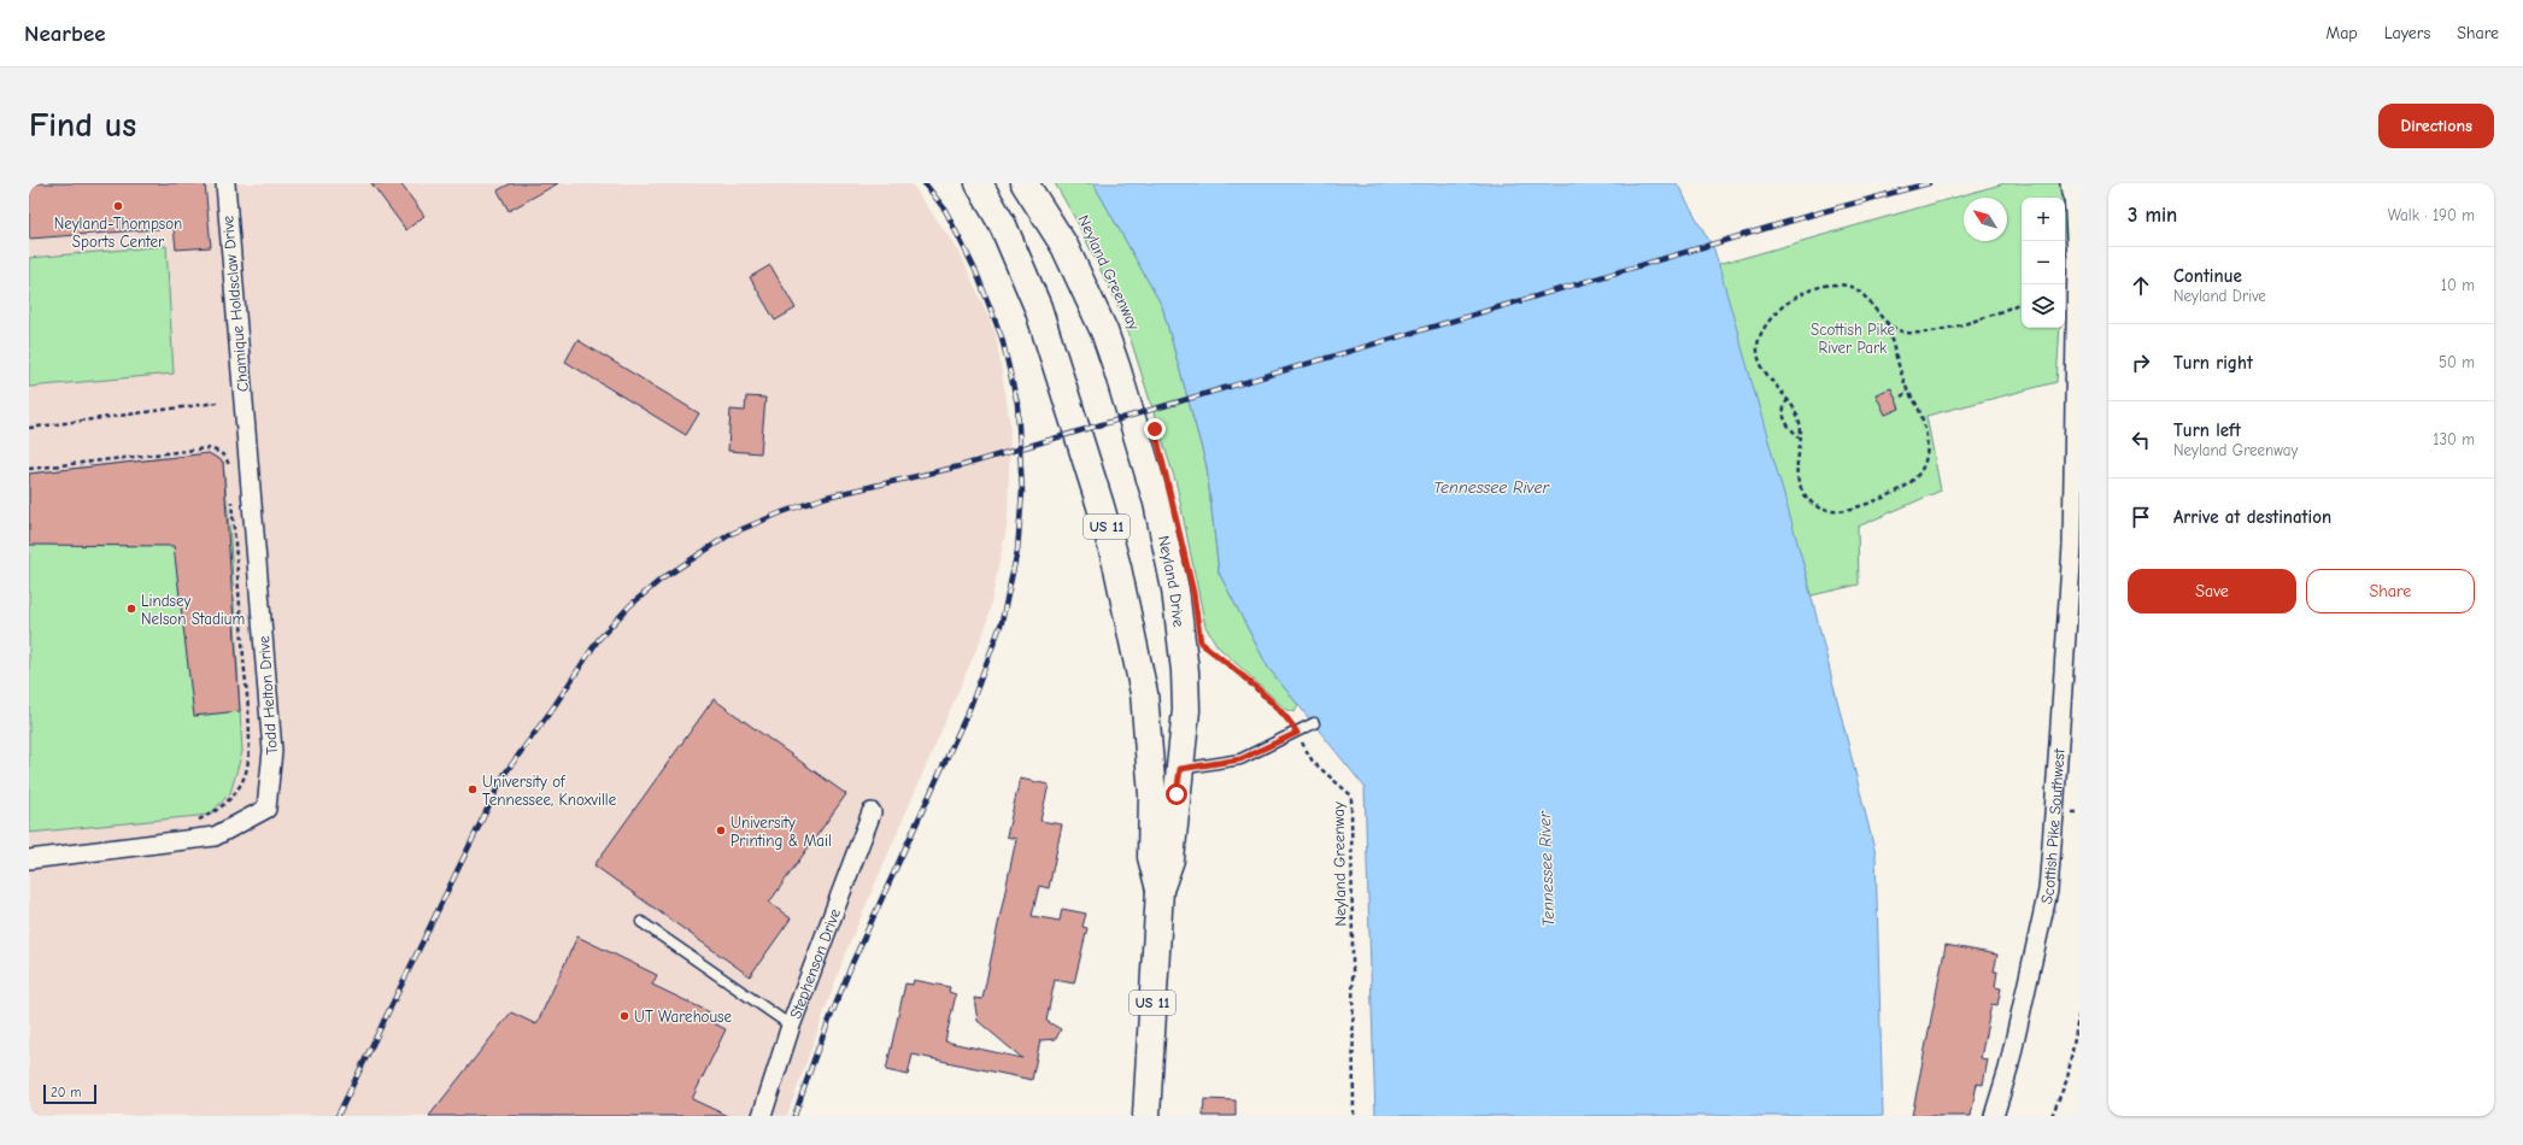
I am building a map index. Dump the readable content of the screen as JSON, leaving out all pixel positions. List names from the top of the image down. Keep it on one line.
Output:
{"streets":{"main road":["US 11","Neyland Drive"],"street":["Chamique Holdsclaw Drive","Todd Helton Drive","Scottish Pike Southwest","Stephenson Drive"],"path":["Neyland Greenway"]},"crossings":[["Chamique Holdsclaw Drive","Todd Helton Drive"]],"water":["Tennessee River"],"parks":["Scottish Pike River Park"],"places":["Neyland-Thompson Sports Center","Lindsey Nelson Stadium","University of Tennessee, Knoxville","University Printing & Mail","UT Warehouse"],"scale_bar":"20 m","north":"top left","page":{"header":"Nearbee","nav":["Map","Layers","Share"],"buttons":["Directions",["Save","Share"]],"title":"Find us","heading":["3 min","Walk · 190 m"],"map_buttons":["+","−"],"list":[["Continue","Neyland Drive","10 m"],["Turn right","50 m"],["Turn left","Neyland Greenway","130 m"],"Arrive at destination"],"scale":"20 m"}}
